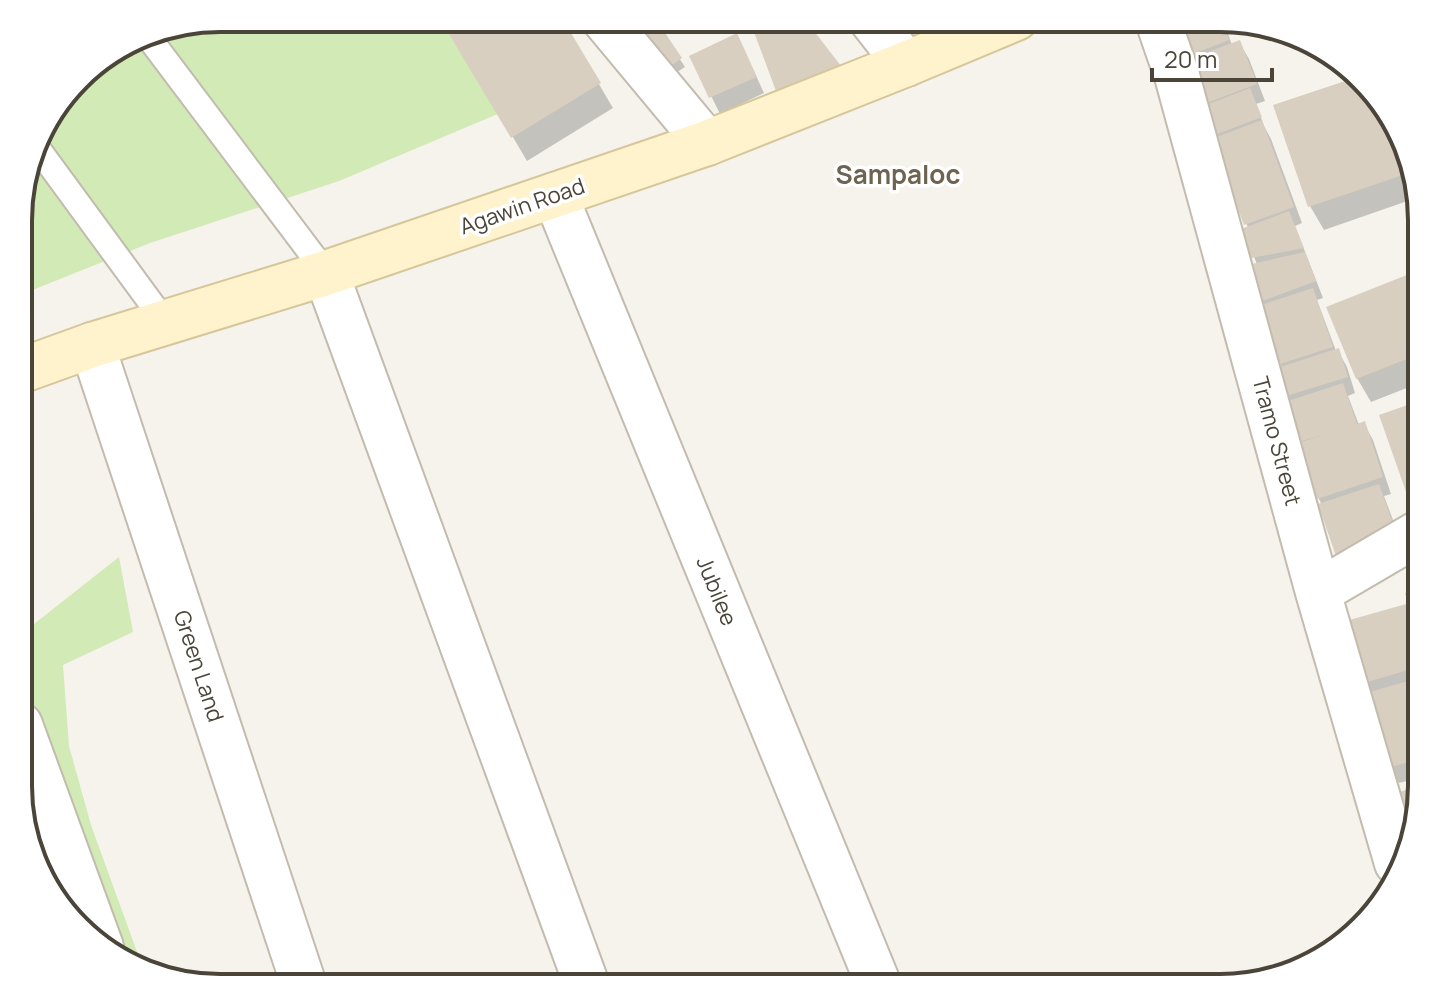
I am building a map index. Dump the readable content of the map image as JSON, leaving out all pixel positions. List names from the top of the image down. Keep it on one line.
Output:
{"streets":{"street":["Agawin Road","Tramo Street","Jubilee","Green Land"]},"crossings":[["Agawin Road","Jubilee"],["Agawin Road","Green Land"]],"districts":["Sampaloc"],"scale_bar":"20 m"}
